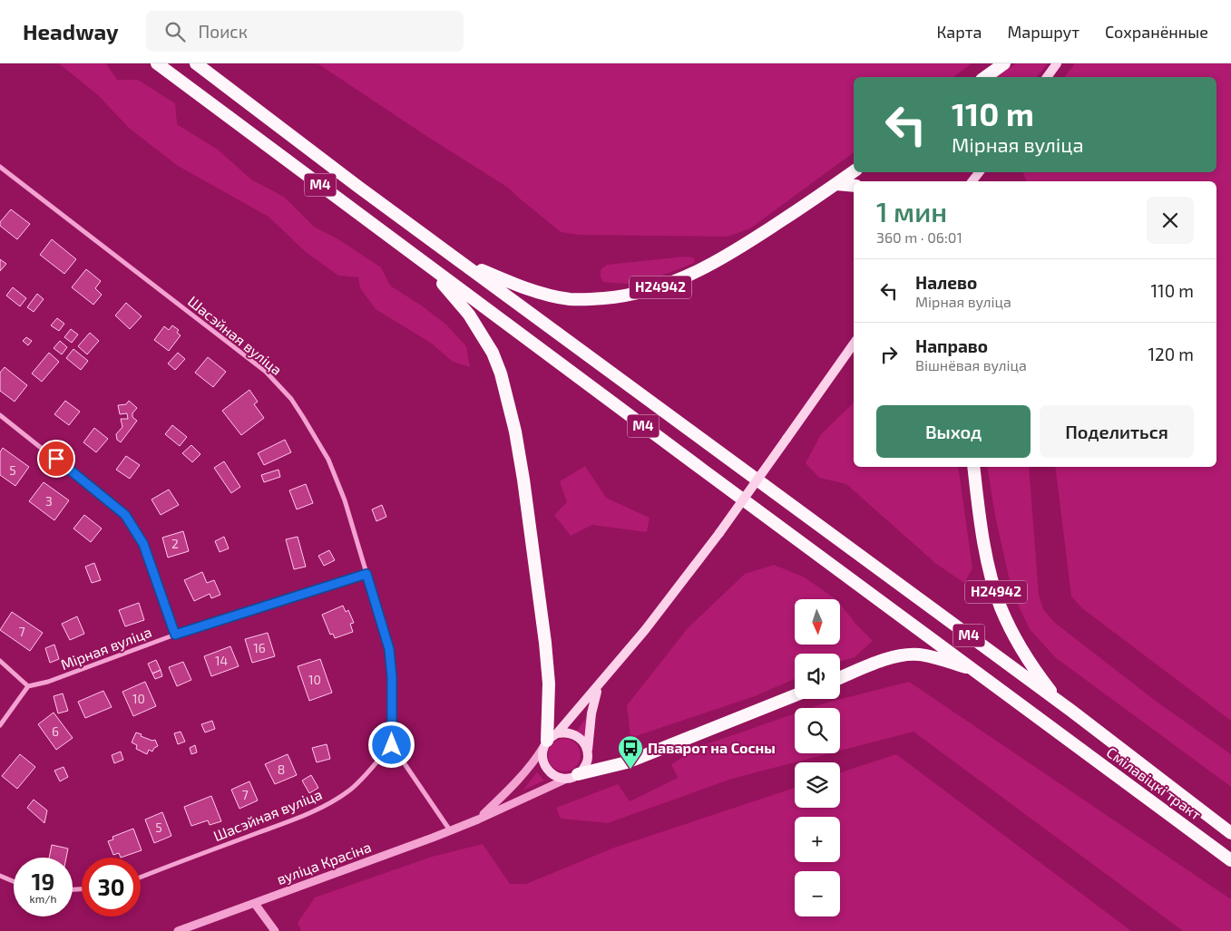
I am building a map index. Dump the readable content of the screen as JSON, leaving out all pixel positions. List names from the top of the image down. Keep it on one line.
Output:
{"streets":{"highway":["М4","Н24942","Смілавіцкі тракт"],"street":["Шасэйная вуліца","Мірная вуліца","вуліца Красіна"]},"crossings":[["М4","Н24942"],["М4","Смілавіцкі тракт"],["Н24942","Смілавіцкі тракт"],["Шасэйная вуліца","Мірная вуліца"]],"places":{"bus stop":["Паварот на Сосны"]},"house_numbers":["5","3","2","7","16","14","10","10","6","8","7","5"],"north":"bottom","page":{"header":"Headway","search":"Поиск","nav":["Карта","Маршрут","Сохранённые"],"turn":["110 m","Мірная вуліца"],"heading":["1 мин","360 m · 06:01"],"list":[{"name":"Налево","note":"Мірная вуліца","value":"110 m"},{"name":"Направо","note":"Вішнёвая вуліца","value":"120 m"}],"buttons":["Выход","Поделиться"],"map_buttons":["+","−"],"speed":"19 km/h","limit":"30"}}
